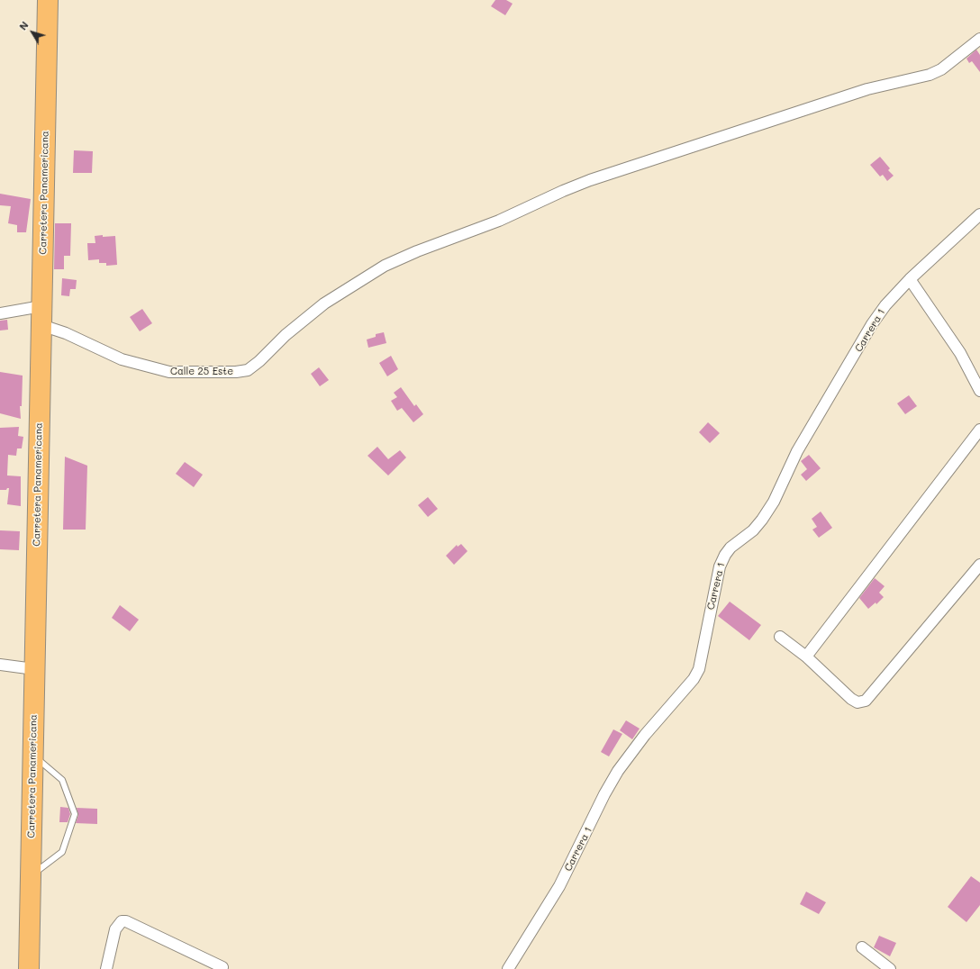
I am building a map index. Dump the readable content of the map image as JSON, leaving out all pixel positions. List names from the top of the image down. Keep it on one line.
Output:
{"streets":{"highway":["Carretera Panamericana"],"street":["Carrera 1","Calle 25 Este"]},"crossings":[["Carretera Panamericana","Calle 25 Este"]],"north":"top left"}
